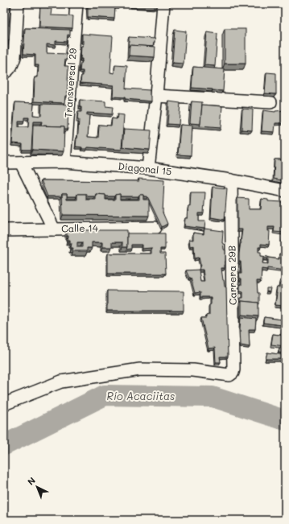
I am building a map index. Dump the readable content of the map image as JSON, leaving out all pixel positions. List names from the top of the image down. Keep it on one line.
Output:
{"streets":{"street":["Transversal 29","Diagonal 15","Calle 14","Carrera 29B"]},"crossings":[["Transversal 29","Diagonal 15"],["Diagonal 15","Carrera 29B"]],"water":["Río Acaciitas"],"north":"top left"}
